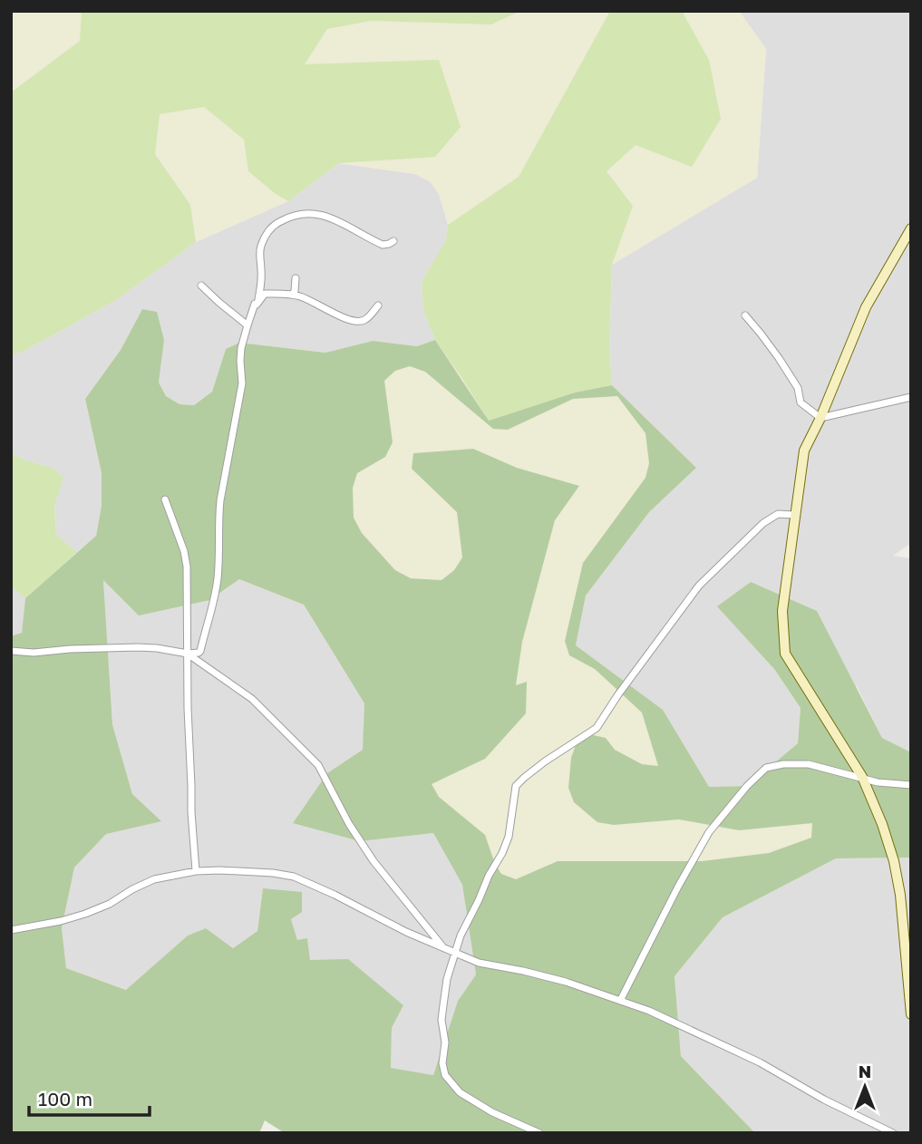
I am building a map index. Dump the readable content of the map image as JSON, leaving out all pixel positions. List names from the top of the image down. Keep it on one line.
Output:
{"scale_bar":"100 m","north":"top"}
